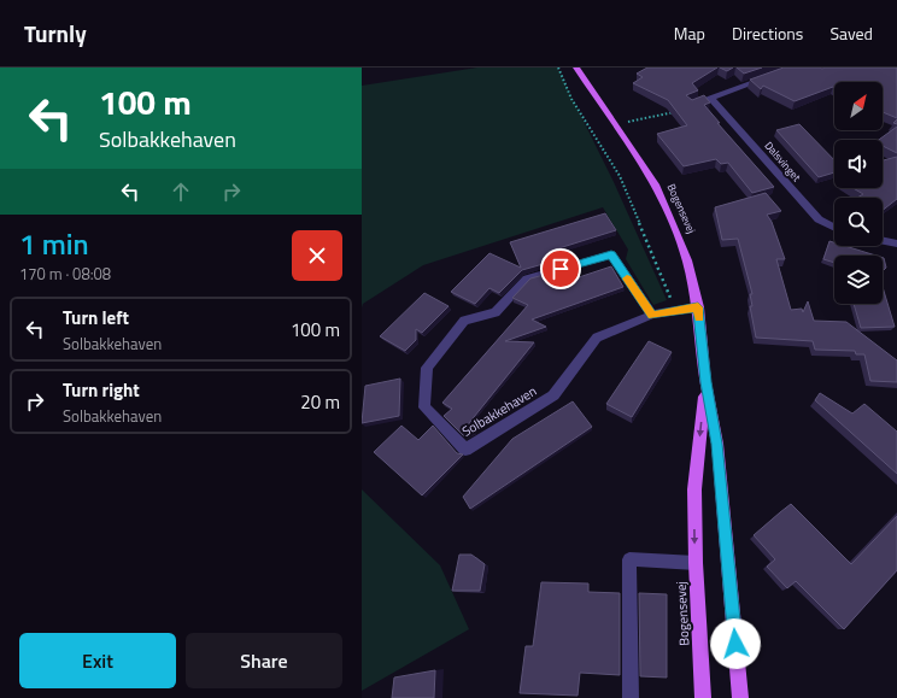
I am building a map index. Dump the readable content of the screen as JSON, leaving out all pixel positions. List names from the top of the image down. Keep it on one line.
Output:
{"streets":{"main road":["Bogensevej"],"street":["Dalsvinget","Solbakkehaven"]},"crossings":[["Bogensevej","Solbakkehaven"]],"north":"top right","page":{"header":"Turnly","nav":["Map","Directions","Saved"],"turn":["100 m","Solbakkehaven"],"heading":["1 min","170 m · 08:08"],"list":[{"name":"Turn left","note":"Solbakkehaven","value":"100 m"},{"name":"Turn right","note":"Solbakkehaven","value":"20 m"}],"buttons":["Exit","Share"]}}
